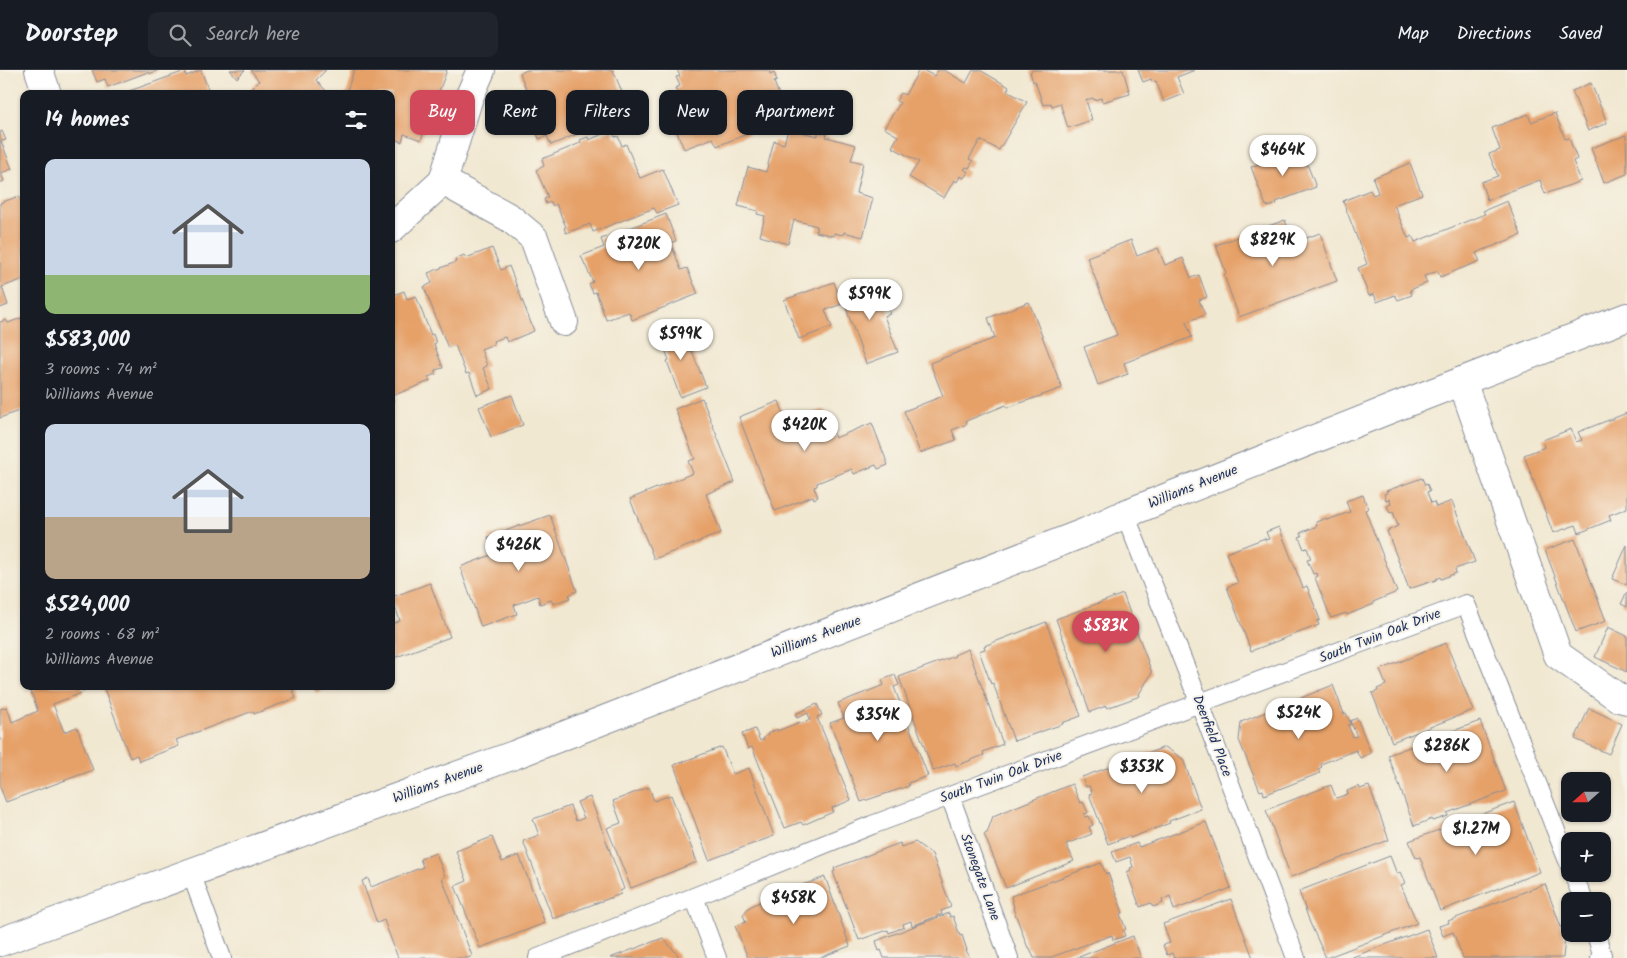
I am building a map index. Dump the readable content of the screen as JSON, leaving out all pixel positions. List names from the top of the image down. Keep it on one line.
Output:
{"streets":{"street":["Williams Avenue"],"lane":["South Twin Oak Drive","Deerfield Place","Stonegate Lane"]},"crossings":[["Williams Avenue","Deerfield Place"],["South Twin Oak Drive","Deerfield Place"],["South Twin Oak Drive","Stonegate Lane"]],"north":"left","page":{"header":"Doorstep","search":"Search here","nav":["Map","Directions","Saved"],"chip":["Buy","Rent","Filters","New","Apartment"],"heading":"14 homes","price":["$464K","$829K","$720K","$599K","$599K","$420K","$426K","$583K","$524K","$354K","$286K","$353K","$1.27M","$458K"],"list":[{"name":"$583,000","note":"3 rooms · 74 m² · Williams Avenue"},{"name":"$524,000","note":"2 rooms · 68 m² · Williams Avenue"}],"map_buttons":["+","−"]}}
